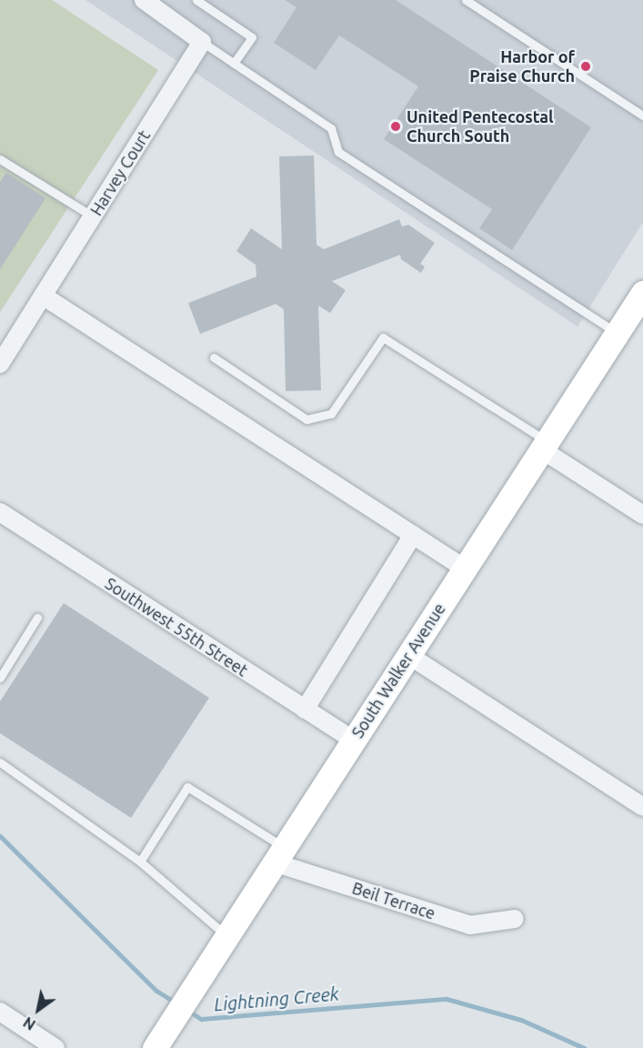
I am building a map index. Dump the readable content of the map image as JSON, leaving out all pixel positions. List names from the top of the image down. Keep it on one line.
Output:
{"streets":{"main road":["South Walker Avenue"],"street":["Harvey Court","Southwest 55th Street","Beil Terrace"]},"crossings":[["Southwest 55th Street","South Walker Avenue"],["South Walker Avenue","Beil Terrace"]],"water":["Lightning Creek"],"places":["Harbor of Praise Church","United Pentecostal Church South"],"north":"bottom left"}
